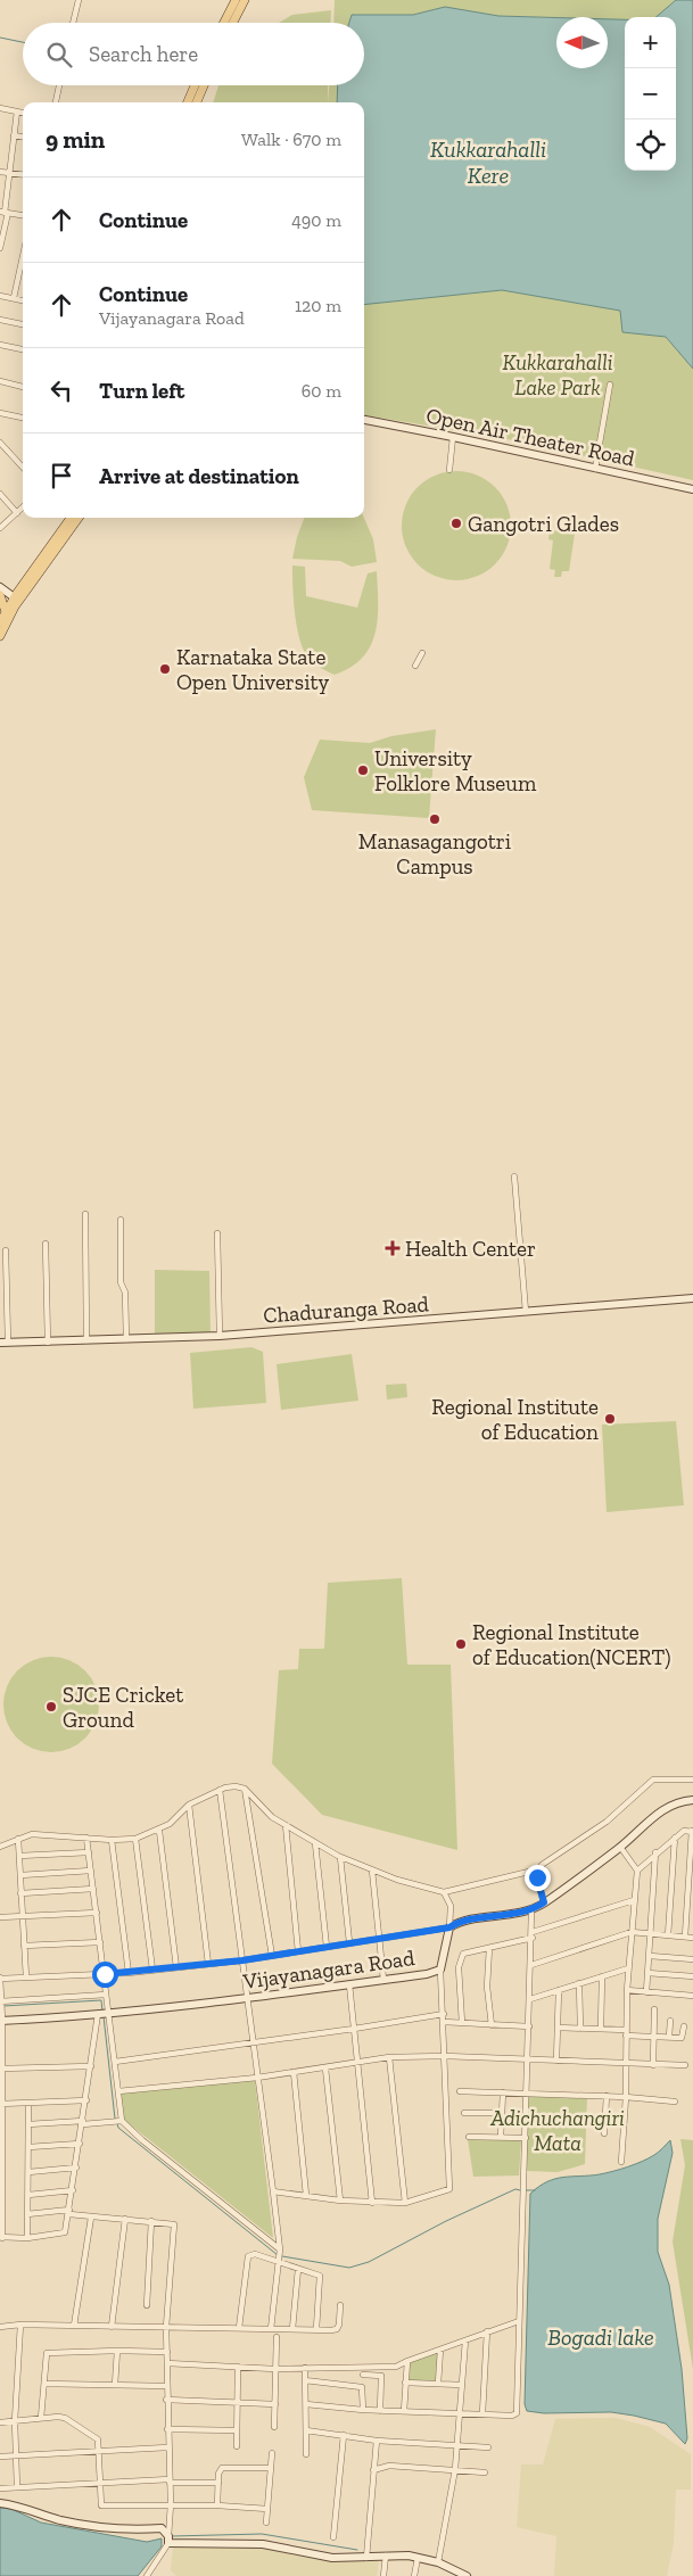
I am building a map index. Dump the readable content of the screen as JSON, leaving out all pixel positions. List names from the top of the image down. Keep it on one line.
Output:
{"streets":{"street":["Open Air Theater Road","Chaduranga Road","Vijayanagara Road"]},"water":["Kukkarahalli Kere","Bogadi lake"],"parks":["Kukkarahalli Lake Park","Adichuchangiri Mata"],"places":{"other":["Gangotri Glades","Karnataka State Open University","University Folklore Museum","Manasagangotri Campus","Regional Institute of Education","Regional Institute of Education(NCERT)","SJCE Cricket Ground"],"health":["Health Center"]},"north":"left","page":{"map_buttons":["+","−"],"search":"Search here","heading":["9 min","Walk · 670 m"],"list":[["Continue","490 m"],["Continue","Vijayanagara Road","120 m"],["Turn left","60 m"],"Arrive at destination"]}}
